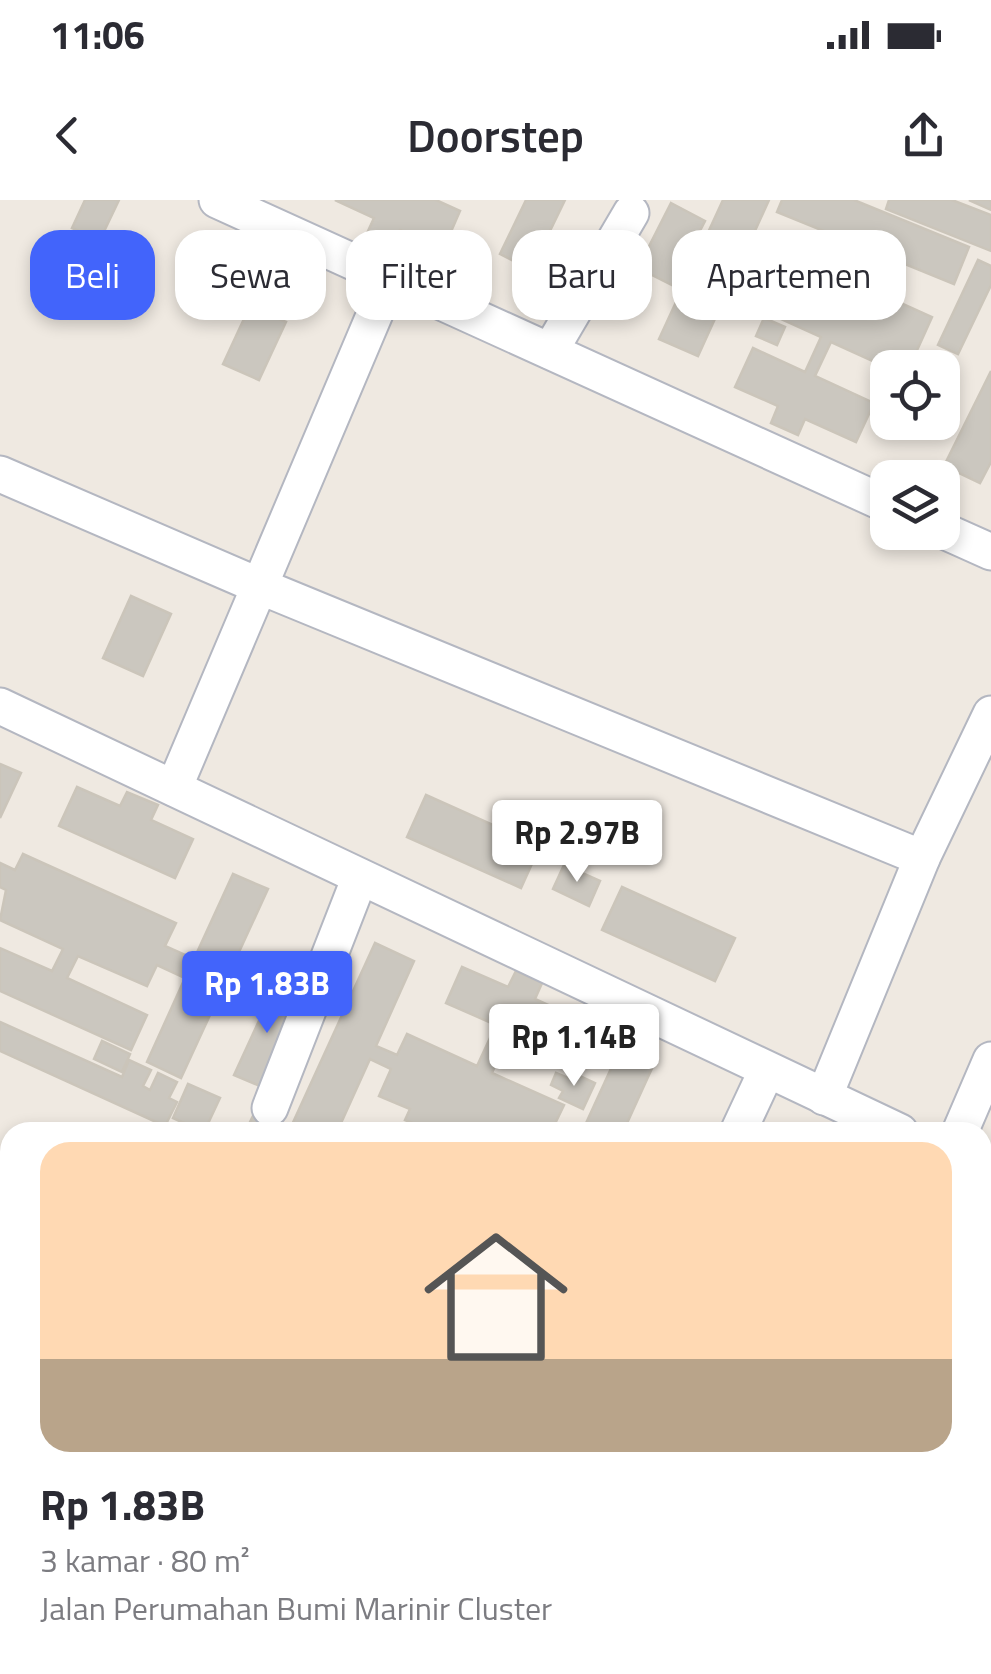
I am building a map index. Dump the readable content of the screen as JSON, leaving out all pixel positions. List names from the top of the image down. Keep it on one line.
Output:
{"page":{"status":"11:06","header":"Doorstep","chip":["Beli","Sewa","Filter","Baru","Apartemen"],"price":["Rp 2.97B","Rp 1.83B","Rp 1.14B"],"list":[{"name":"Rp 1.83B","note":"3 kamar · 80 m² · Jalan Perumahan Bumi Marinir Cluster"}]}}
